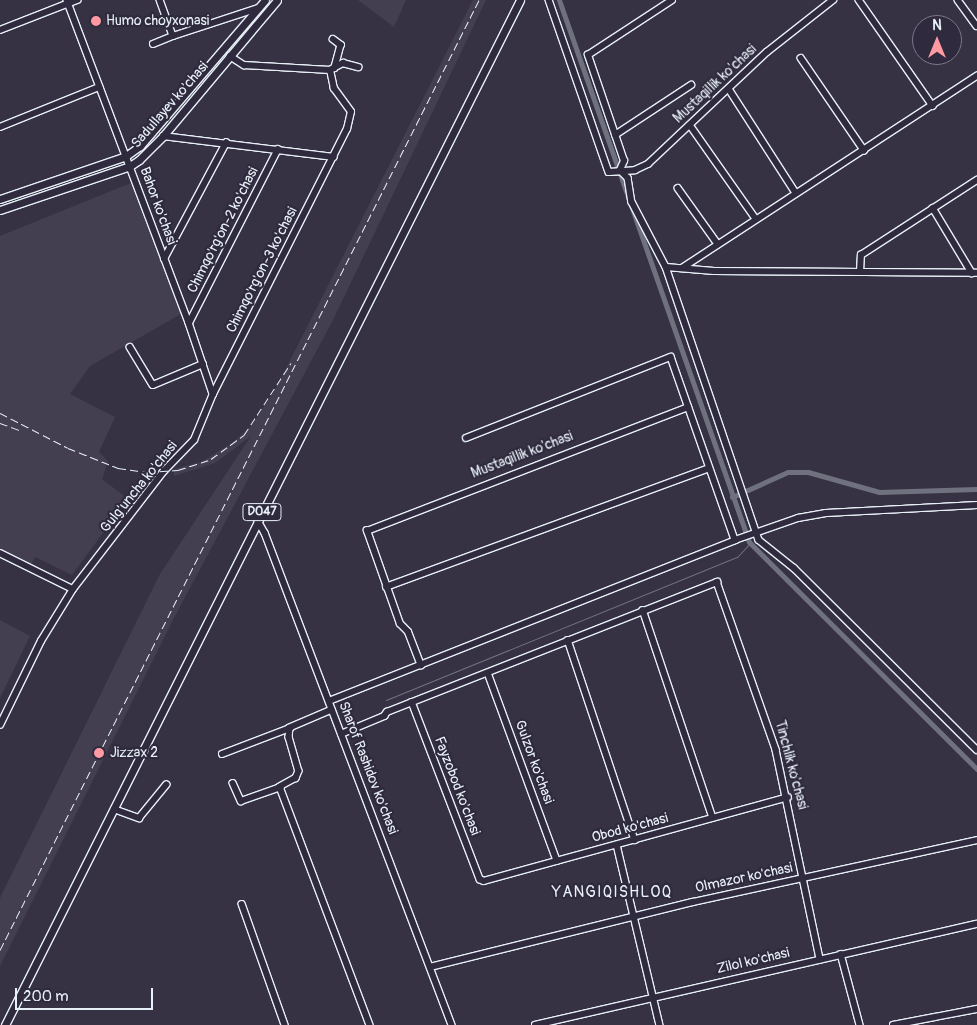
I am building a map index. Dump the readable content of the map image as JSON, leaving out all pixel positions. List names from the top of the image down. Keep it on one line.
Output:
{"streets":{"main road":["Sadullayev ko'chasi","D047"],"street":["Mustaqillik ko'chasi","Bahor ko'chasi","Chimqo'rg'on-2 ko'chasi","Chimqo'rg'on-3 ko'chasi","Gulg'uncha ko'chasi","Gulzor ko'chasi","Tinchlik ko'chasi","Sharof Rashidov ko'chasi","Fayzobod ko'chasi","Obod ko'chasi","Olmazor ko'chasi","Zilol ko'chasi"]},"crossings":[["Sadullayev ko'chasi","Bahor ko'chasi"],["Bahor ko'chasi","Chimqo'rg'on-2 ko'chasi"],["Bahor ko'chasi","Chimqo'rg'on-3 ko'chasi"],["Bahor ko'chasi","Gulg'uncha ko'chasi"],["Chimqo'rg'on-3 ko'chasi","Gulg'uncha ko'chasi"],["D047","Sharof Rashidov ko'chasi"],["Gulzor ko'chasi","Obod ko'chasi"],["Tinchlik ko'chasi","Obod ko'chasi"],["Tinchlik ko'chasi","Olmazor ko'chasi"],["Tinchlik ko'chasi","Zilol ko'chasi"],["Sharof Rashidov ko'chasi","Olmazor ko'chasi"],["Fayzobod ko'chasi","Obod ko'chasi"]],"districts":["YANGIQISHLOQ"],"places":["Humo choyxonasi","Jizzax 2"],"scale_bar":"200 m","north":"top"}
